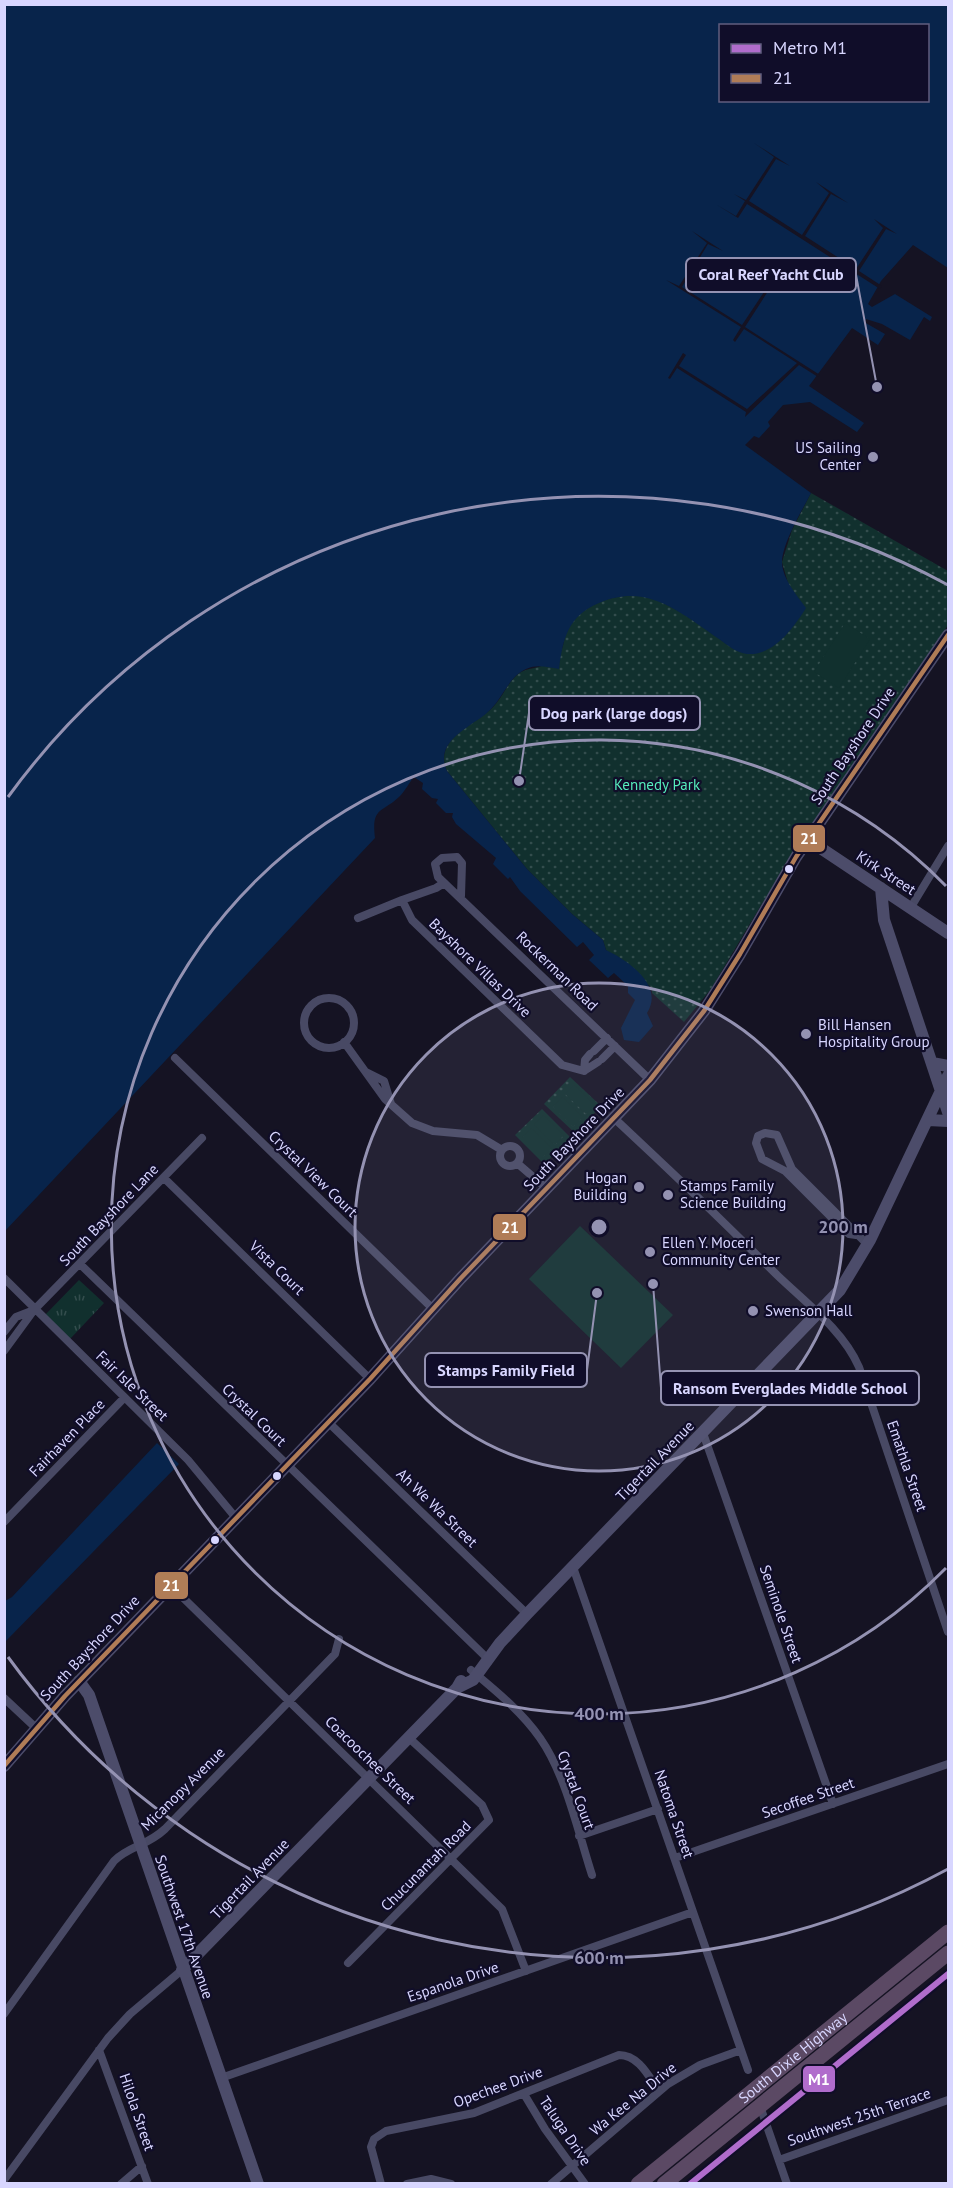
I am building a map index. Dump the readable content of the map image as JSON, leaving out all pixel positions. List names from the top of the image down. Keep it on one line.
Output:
{"streets":{"highway":["South Dixie Highway"],"main road":["South Bayshore Drive","Kirk Street","Tigertail Avenue","Southwest 17th Avenue"],"street":["Bayshore Villas Drive","Rockerman Road","Crystal View Court","South Bayshore Lane","Vista Court","Fair Isle Street","Crystal Court","Fairhaven Place","Emathla Street","Ah We Wa Street","Seminole Street","Coacoochee Street","Micanopy Avenue","Secoffee Street","Natoma Street","Chucunantah Road","Espanola Drive","Opechee Drive","Wa Kee Na Drive","Hilola Street","Southwest 25th Terrace","Taluga Drive"]},"crossings":[["South Bayshore Drive","Kirk Street"],["South Bayshore Drive","Rockerman Road"],["South Bayshore Drive","Crystal View Court"],["South Bayshore Drive","Vista Court"],["South Bayshore Drive","Fair Isle Street"],["South Bayshore Drive","Crystal Court"],["South Bayshore Drive","Emathla Street"],["South Bayshore Drive","Ah We Wa Street"],["South Bayshore Drive","Coacoochee Street"],["South Bayshore Drive","Southwest 17th Avenue"],["South Bayshore Lane","Vista Court"],["South Bayshore Lane","Fair Isle Street"],["South Bayshore Lane","Crystal Court"],["Fair Isle Street","Fairhaven Place"],["Crystal Court","Tigertail Avenue"],["Tigertail Avenue","Emathla Street"],["Tigertail Avenue","Ah We Wa Street"],["Tigertail Avenue","Seminole Street"],["Tigertail Avenue","Coacoochee Street"],["Tigertail Avenue","Natoma Street"],["Tigertail Avenue","Chucunantah Road"],["Tigertail Avenue","Southwest 17th Avenue"],["Tigertail Avenue","Hilola Street"],["Seminole Street","Secoffee Street"],["Coacoochee Street","Micanopy Avenue"],["Coacoochee Street","Chucunantah Road"],["Coacoochee Street","Espanola Drive"],["Micanopy Avenue","Southwest 17th Avenue"],["Secoffee Street","Natoma Street"],["Natoma Street","Espanola Drive"],["Natoma Street","Wa Kee Na Drive"],["Southwest 17th Avenue","Espanola Drive"],["Opechee Drive","Wa Kee Na Drive"],["Opechee Drive","Taluga Drive"],["Wa Kee Na Drive","Taluga Drive"]],"parks":["Kennedy Park"],"places":["Coral Reef Yacht Club","US Sailing Center","Dog park (large dogs)","Bill Hansen Hospitality Group","Hogan Building","Stamps Family Science Building","Ellen Y. Moceri Community Center","Ransom Everglades Middle School","Stamps Family Field","Swenson Hall"],"lines":["transit line 21","metro line M1"],"legend":["Metro M1","21"],"rings":["200 m","400 m","600 m"]}
